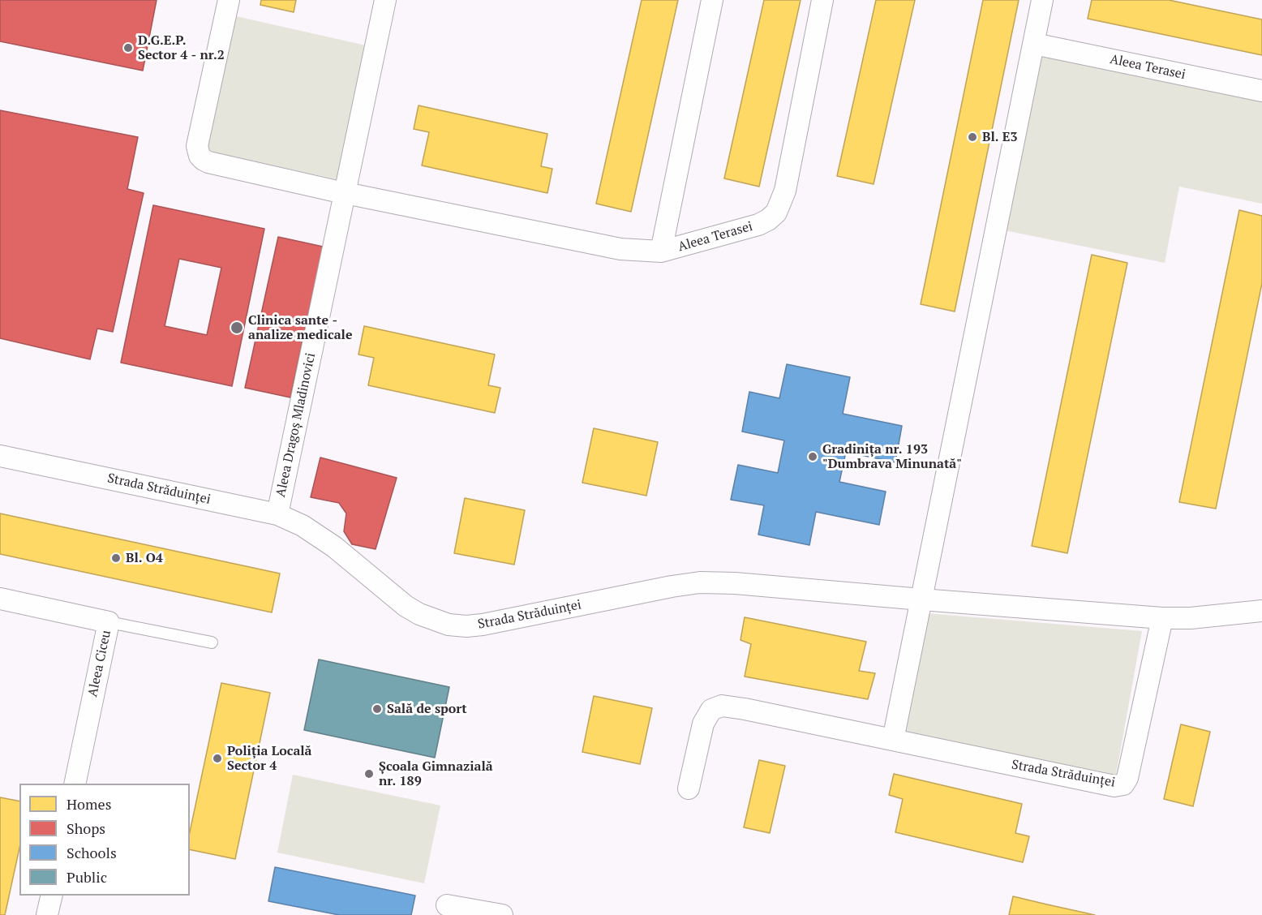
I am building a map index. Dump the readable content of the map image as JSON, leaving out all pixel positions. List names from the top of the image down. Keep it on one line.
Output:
{"streets":{"street":["Aleea Terasei","Aleea Dragoș Mladinovici","Strada Străduinței","Aleea Ciceu"]},"crossings":[["Aleea Dragoș Mladinovici","Strada Străduinței"]],"places":["D.G.E.P. Sector 4 - nr.2","Bl. E3","Clinica sante - analize medicale","Gradinița nr. 193 \"Dumbrava Minunată\"","Bl. O4","Sală de sport","Poliția Locală Sector 4","Școala Gimnazială nr. 189"],"legend":["Homes","Shops","Schools","Public"]}
